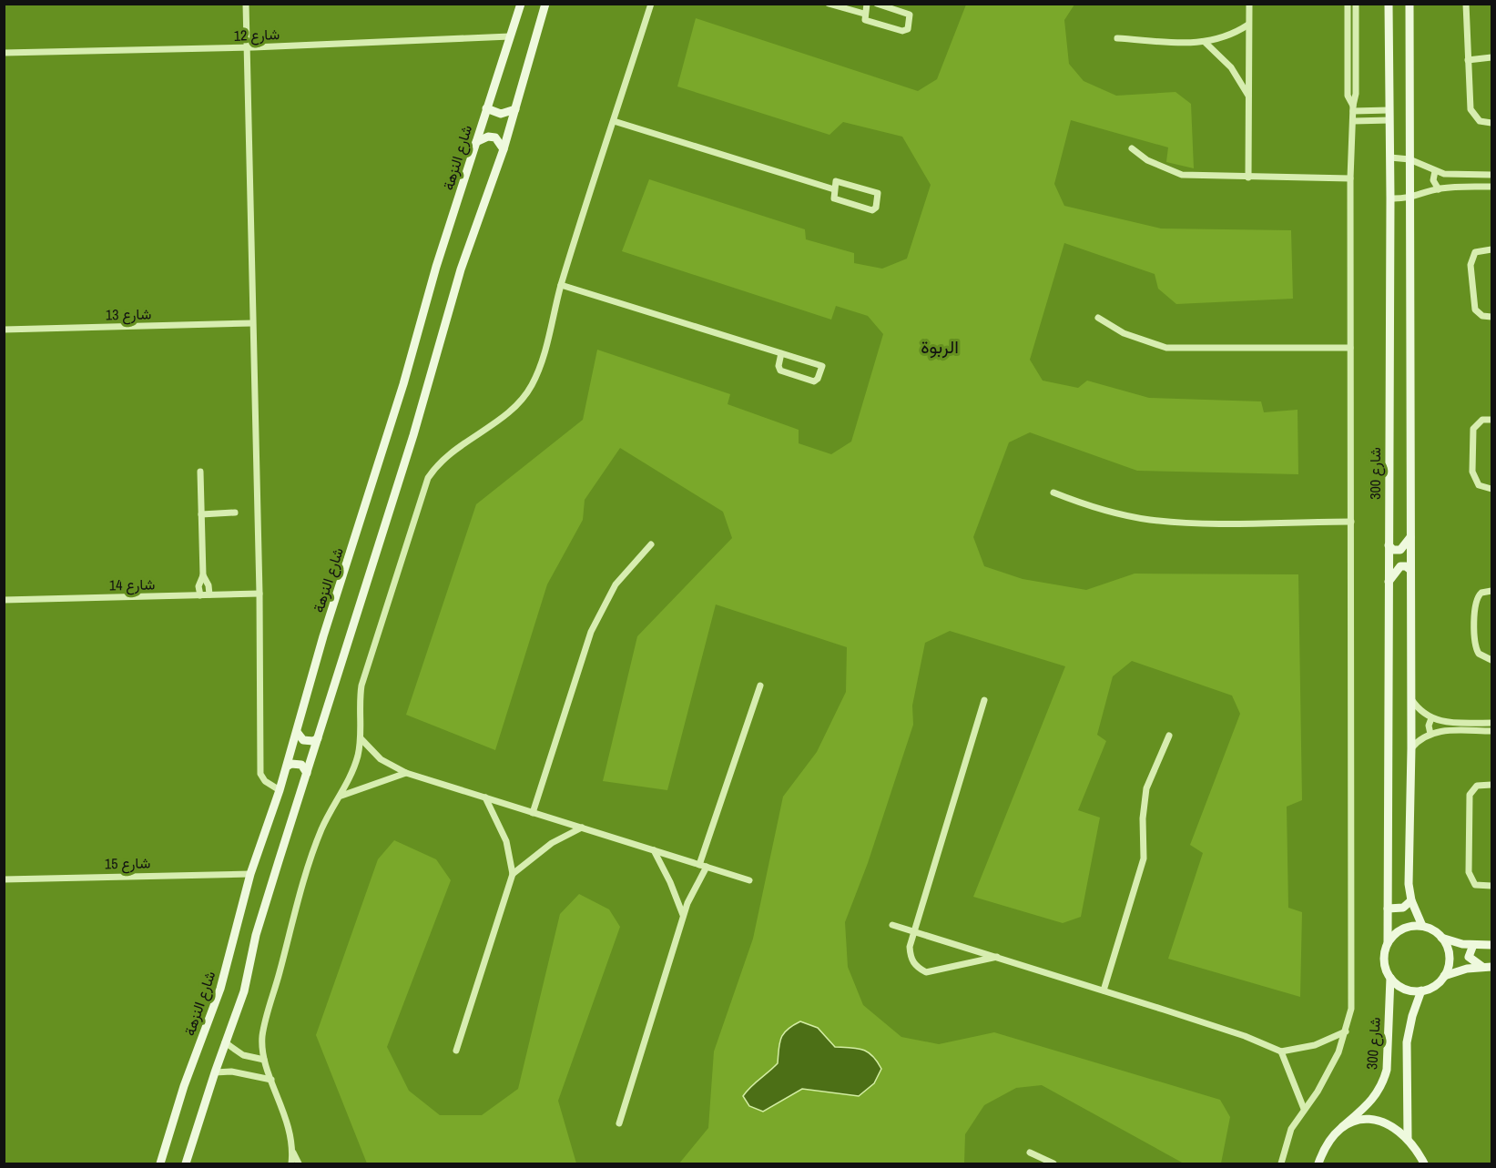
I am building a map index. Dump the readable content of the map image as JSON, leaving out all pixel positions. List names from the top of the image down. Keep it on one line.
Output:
{"streets":{"street":["شارع 12","شارع النزهة","شارع 13","شارع 300","شارع 14","شارع 15"]},"crossings":[["شارع 12","شارع النزهة"],["شارع النزهة","شارع 15"]],"districts":["الربوة"]}
